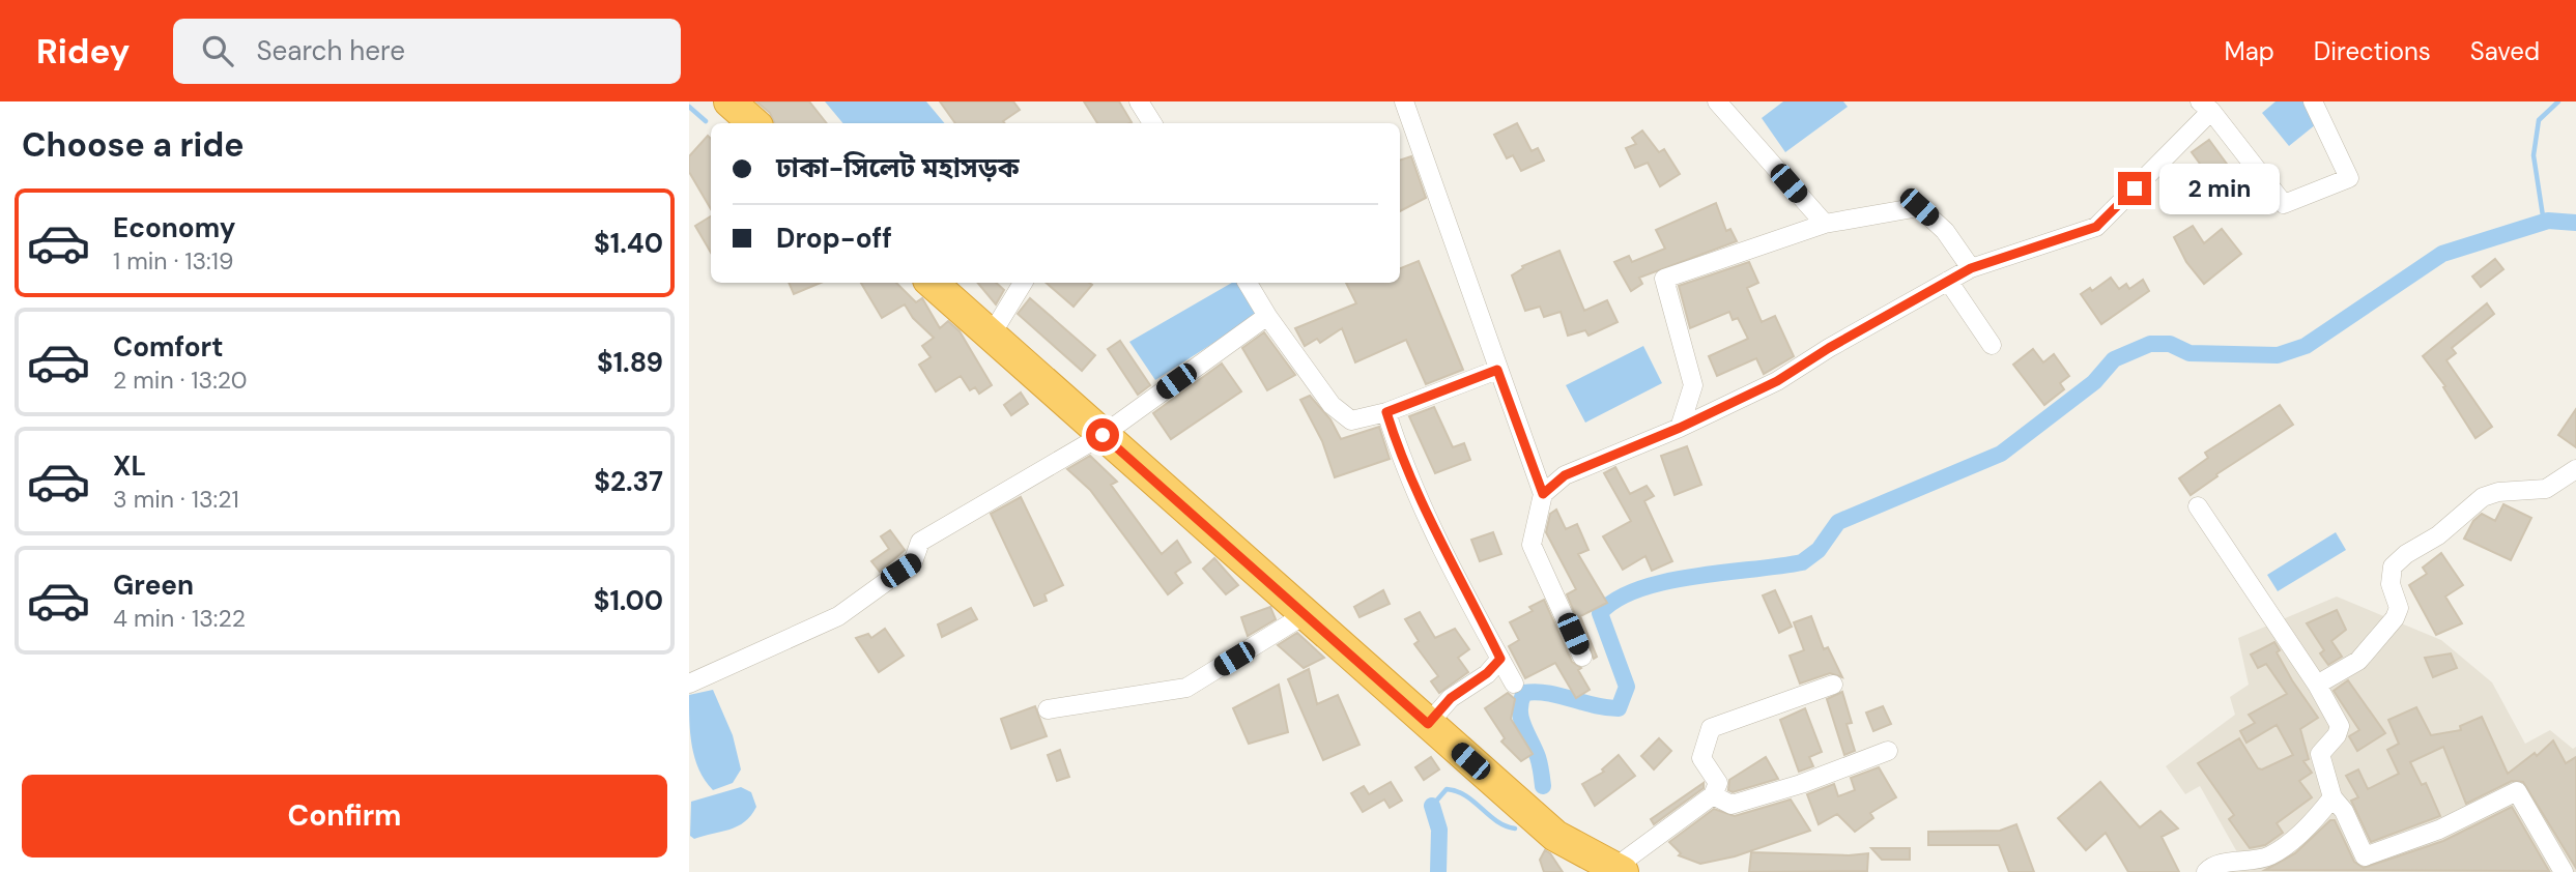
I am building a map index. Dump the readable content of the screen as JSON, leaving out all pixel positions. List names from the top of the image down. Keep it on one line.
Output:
{"page":{"header":"Ridey","search":"Search here","nav":["Map","Directions","Saved"],"heading":"Choose a ride","banner":["ঢাকা-সিলেট মহাসড়ক","Drop-off"],"bubble":"2 min","list":[{"name":"Economy","note":"1 min · 13:19","value":"$1.40"},{"name":"Comfort","note":"2 min · 13:20","value":"$1.89"},{"name":"XL","note":"3 min · 13:21","value":"$2.37"},{"name":"Green","note":"4 min · 13:22","value":"$1.00"}],"buttons":"Confirm"}}
